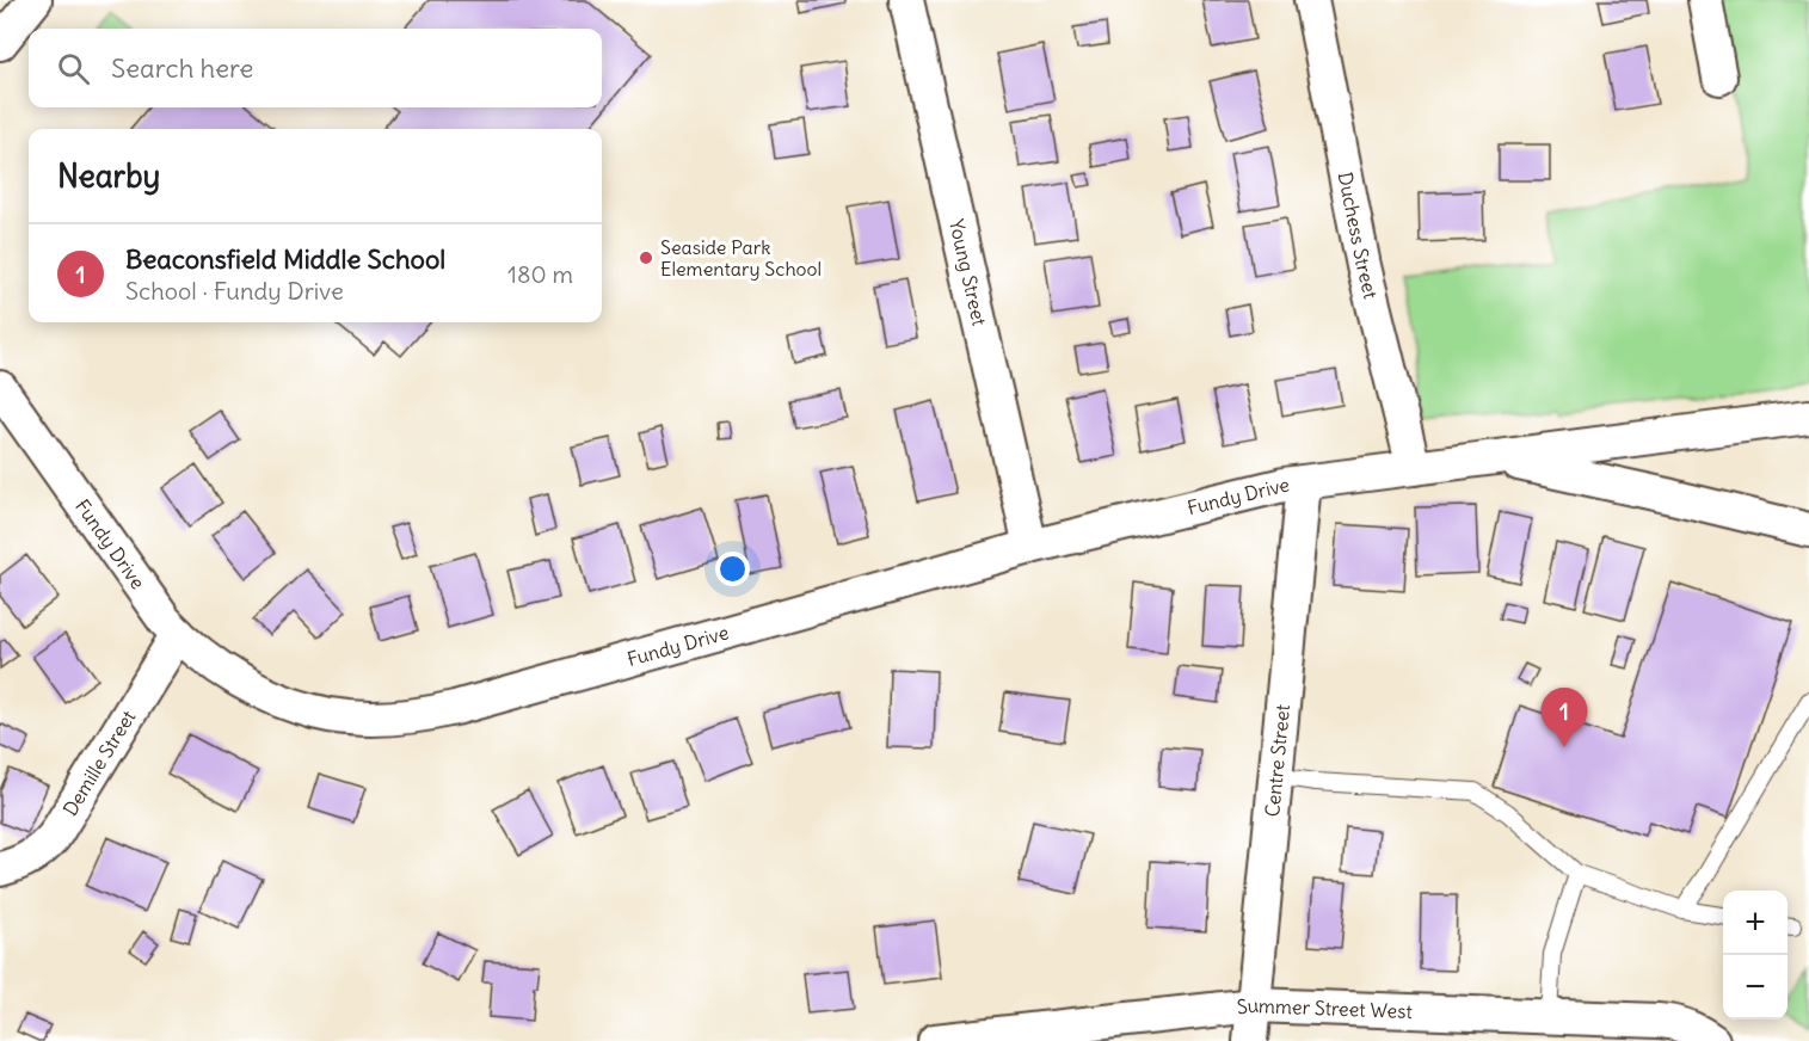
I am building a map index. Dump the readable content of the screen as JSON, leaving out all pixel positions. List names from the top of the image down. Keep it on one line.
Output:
{"streets":{"street":["Duchess Street","Young Street","Fundy Drive","Centre Street","Demille Street","Summer Street West"]},"crossings":[["Duchess Street","Fundy Drive"],["Young Street","Fundy Drive"],["Fundy Drive","Centre Street"],["Fundy Drive","Demille Street"],["Centre Street","Summer Street West"]],"places":["Seaside Park Elementary School"],"page":{"search":"Search here","heading":"Nearby","list":[{"mark":"1","name":"Beaconsfield Middle School","note":"School · Fundy Drive","value":"180 m"}],"pins":"1","map_buttons":["+","−"]}}
